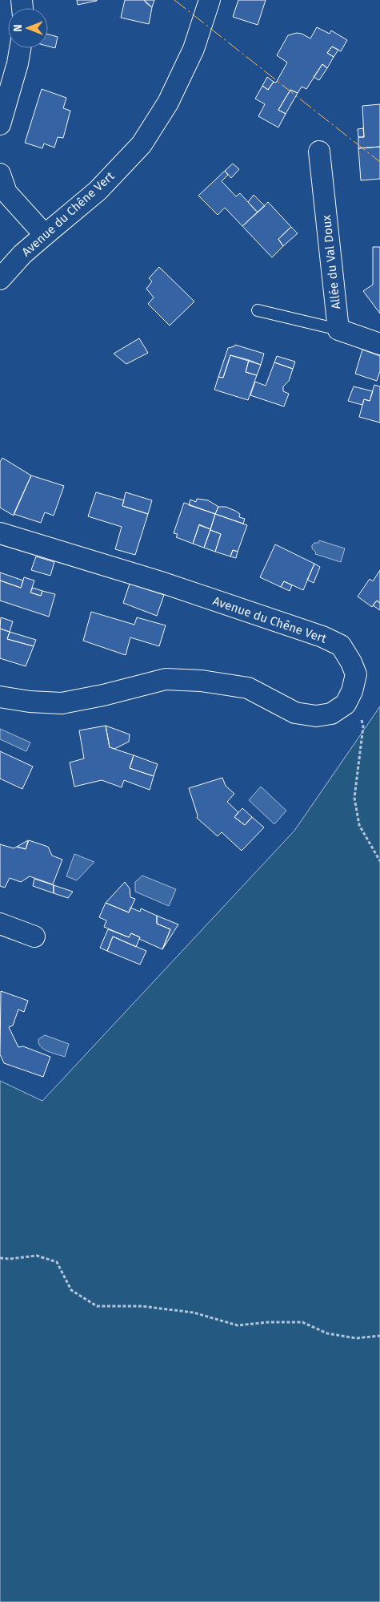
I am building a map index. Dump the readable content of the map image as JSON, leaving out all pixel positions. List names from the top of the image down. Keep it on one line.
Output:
{"streets":{"street":["Avenue du Chêne Vert","Allée du Val Doux"]},"north":"left"}
